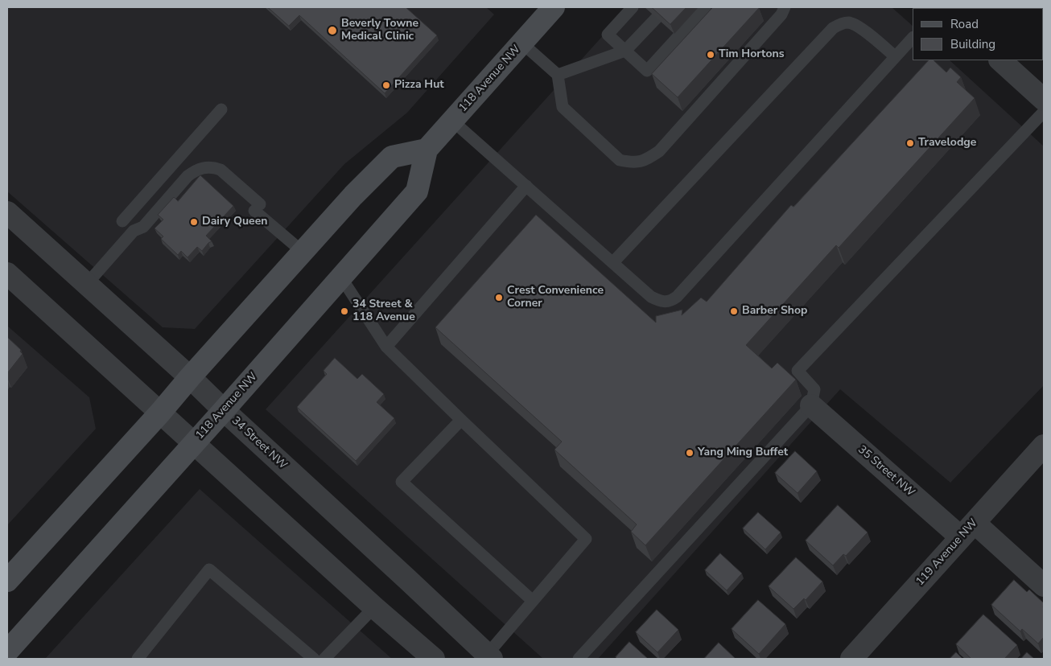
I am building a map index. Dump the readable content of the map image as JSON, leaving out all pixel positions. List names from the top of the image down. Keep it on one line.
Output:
{"streets":{"main road":["118 Avenue NW"],"street":["34 Street NW","35 Street NW","119 Avenue NW"]},"crossings":[["118 Avenue NW","34 Street NW"],["35 Street NW","119 Avenue NW"]],"places":["Beverly Towne Medical Clinic","Tim Hortons","Pizza Hut","Travelodge","Dairy Queen","Crest Convenience Corner","34 Street & 118 Avenue","Barber Shop","Yang Ming Buffet"],"legend":["Road","Building"]}
